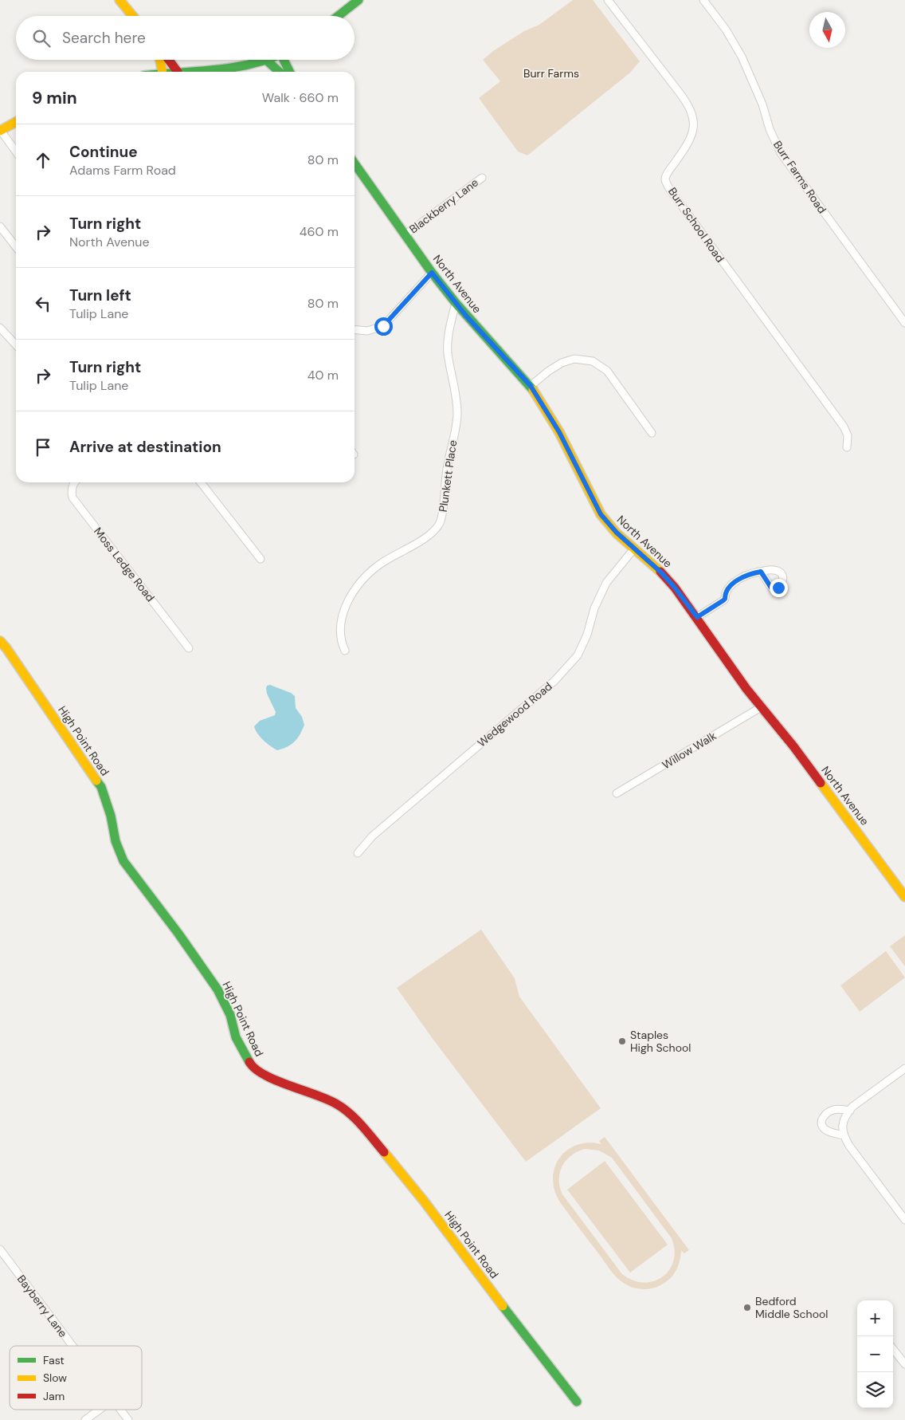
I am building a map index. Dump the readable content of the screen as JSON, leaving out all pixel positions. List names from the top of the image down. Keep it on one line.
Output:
{"streets":{"street":["Burr Farms Road","Blackberry Lane","Burr School Road","North Avenue","Plunkett Place","Moss Ledge Road","Wedgewood Road","High Point Road","Willow Walk","Bayberry Lane"]},"crossings":[["Blackberry Lane","North Avenue"],["North Avenue","Plunkett Place"],["North Avenue","Wedgewood Road"],["North Avenue","Willow Walk"]],"parks":["Burr Farms"],"places":["Staples High School","Bedford Middle School"],"legend":["Fast","Slow","Jam"],"north":"bottom","page":{"search":"Search here","heading":["9 min","Walk · 660 m"],"list":[["Continue","Adams Farm Road","80 m"],["Turn right","North Avenue","460 m"],["Turn left","Tulip Lane","80 m"],["Turn right","Tulip Lane","40 m"],"Arrive at destination"],"map_buttons":["+","−"]}}
